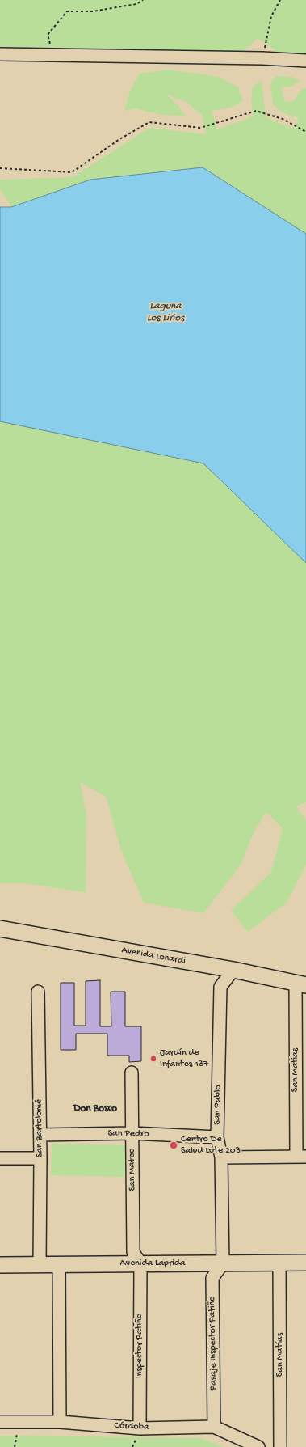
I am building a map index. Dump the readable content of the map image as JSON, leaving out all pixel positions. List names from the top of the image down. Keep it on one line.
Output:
{"streets":{"street":["Avenida Lonardi","San Matías","San Pablo","San Bartolomé","San Pedro","San Mateo","Avenida Laprida","Pasaje Inspector Patiño","Inspector Patiño","Córdoba"]},"crossings":[["Avenida Lonardi","San Matías"],["Avenida Lonardi","San Pablo"],["San Matías","Avenida Laprida"],["San Pablo","San Pedro"],["San Pablo","Avenida Laprida"],["San Pablo","Pasaje Inspector Patiño"],["San Bartolomé","San Pedro"],["San Bartolomé","Avenida Laprida"],["San Pedro","San Mateo"],["San Mateo","Avenida Laprida"],["San Mateo","Inspector Patiño"],["Avenida Laprida","Pasaje Inspector Patiño"],["Avenida Laprida","Inspector Patiño"],["Pasaje Inspector Patiño","Córdoba"],["Inspector Patiño","Córdoba"]],"districts":["Don Bosco"],"water":["Laguna Los Lirios"],"places":["Jardín de Infantes 137","Centro De Salud Lote 203"]}
